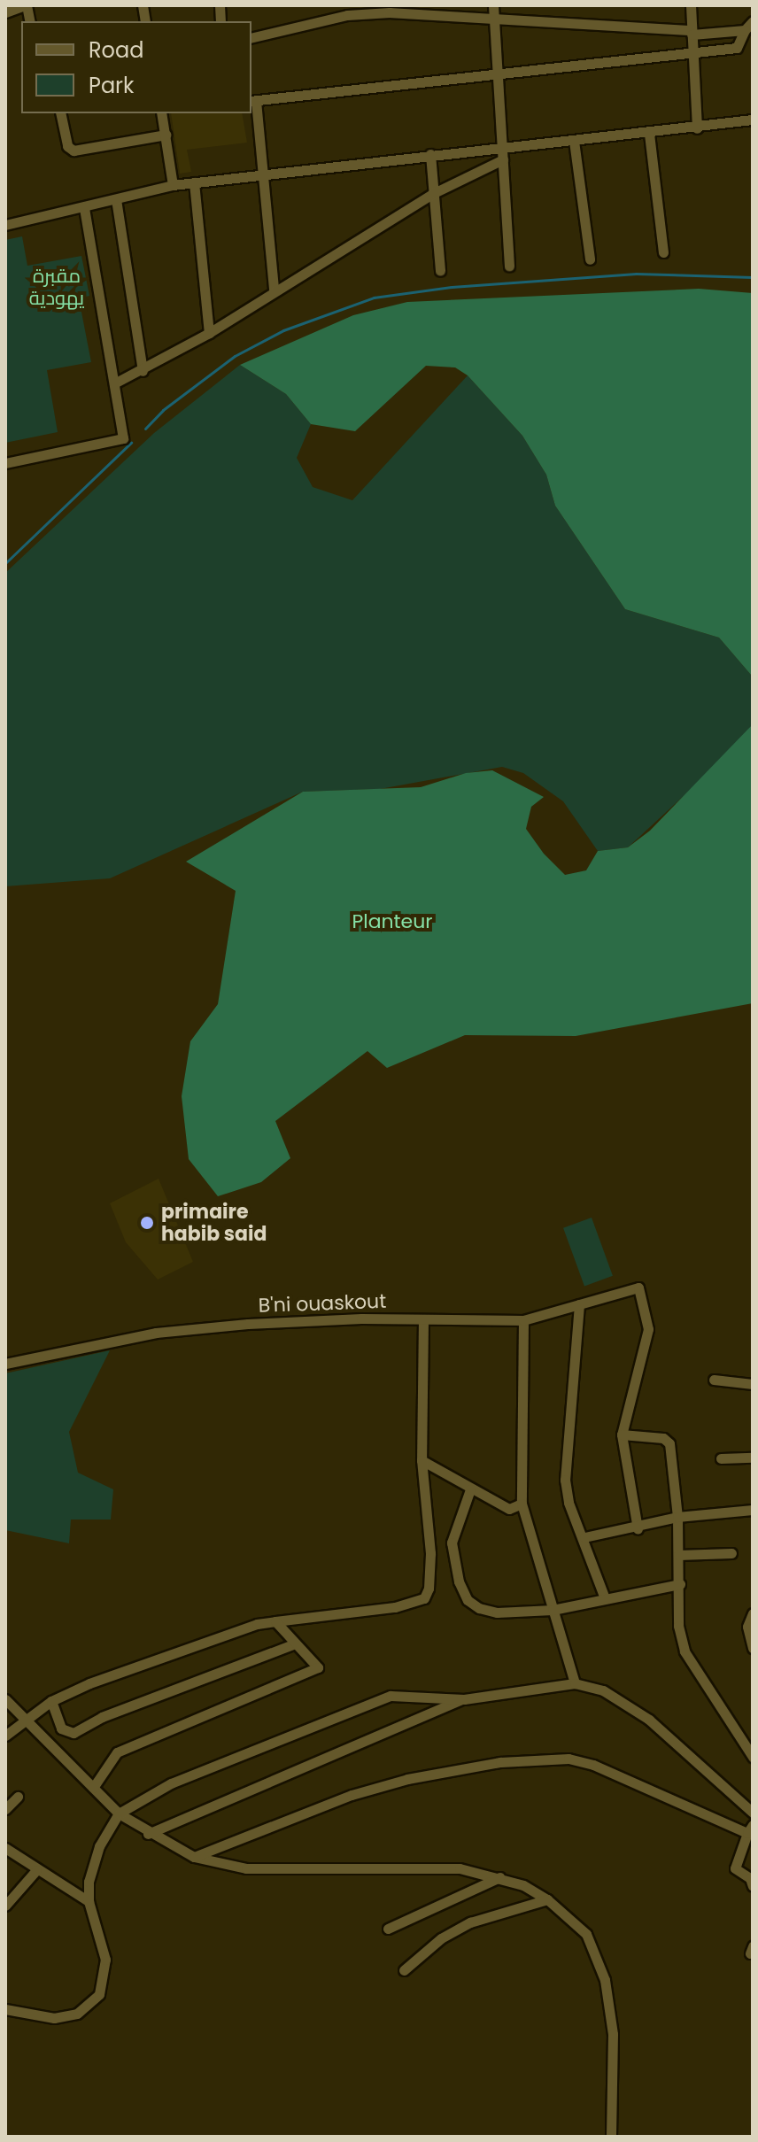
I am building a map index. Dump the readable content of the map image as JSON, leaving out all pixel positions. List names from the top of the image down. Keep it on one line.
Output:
{"streets":{"street":["B'ni ouaskout"]},"parks":["مقبرة يهودية","Planteur"],"places":["primaire habib said"],"legend":["Road","Park"]}
